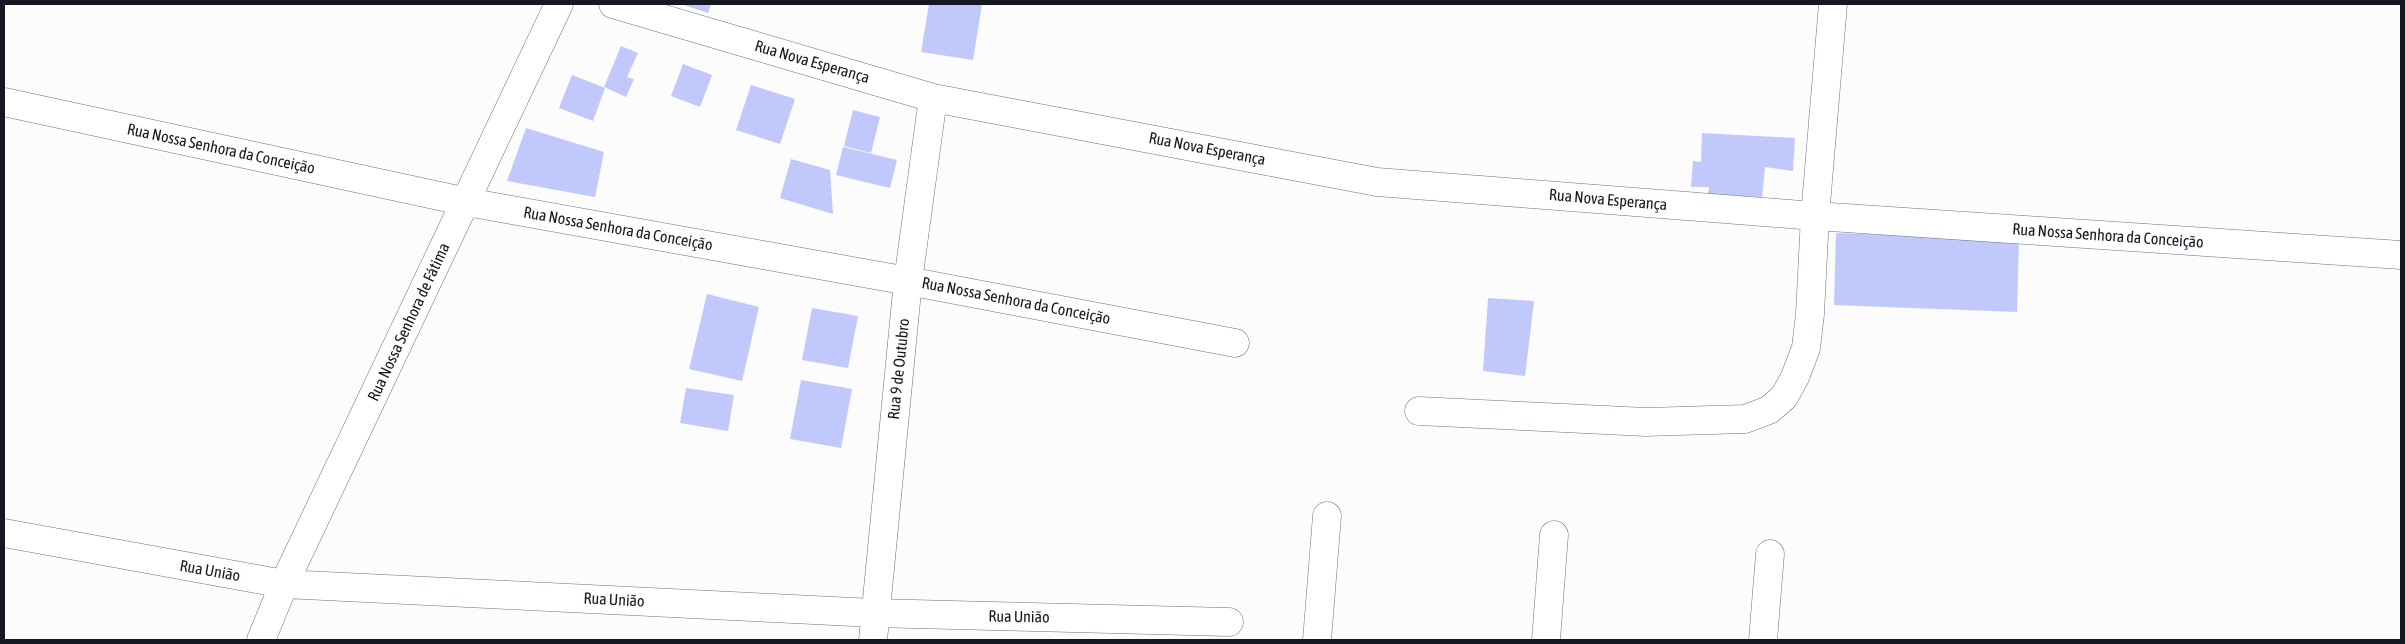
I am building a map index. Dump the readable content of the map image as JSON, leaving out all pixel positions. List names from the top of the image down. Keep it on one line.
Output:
{"streets":{"street":["Rua Nova Esperança","Rua Nossa Senhora da Conceição","Rua Nossa Senhora de Fátima","Rua 9 de Outubro","Rua União"]},"crossings":[["Rua Nova Esperança","Rua Nossa Senhora da Conceição"],["Rua Nova Esperança","Rua 9 de Outubro"],["Rua Nossa Senhora da Conceição","Rua Nossa Senhora de Fátima"],["Rua Nossa Senhora da Conceição","Rua 9 de Outubro"],["Rua Nossa Senhora de Fátima","Rua União"],["Rua 9 de Outubro","Rua União"]]}
